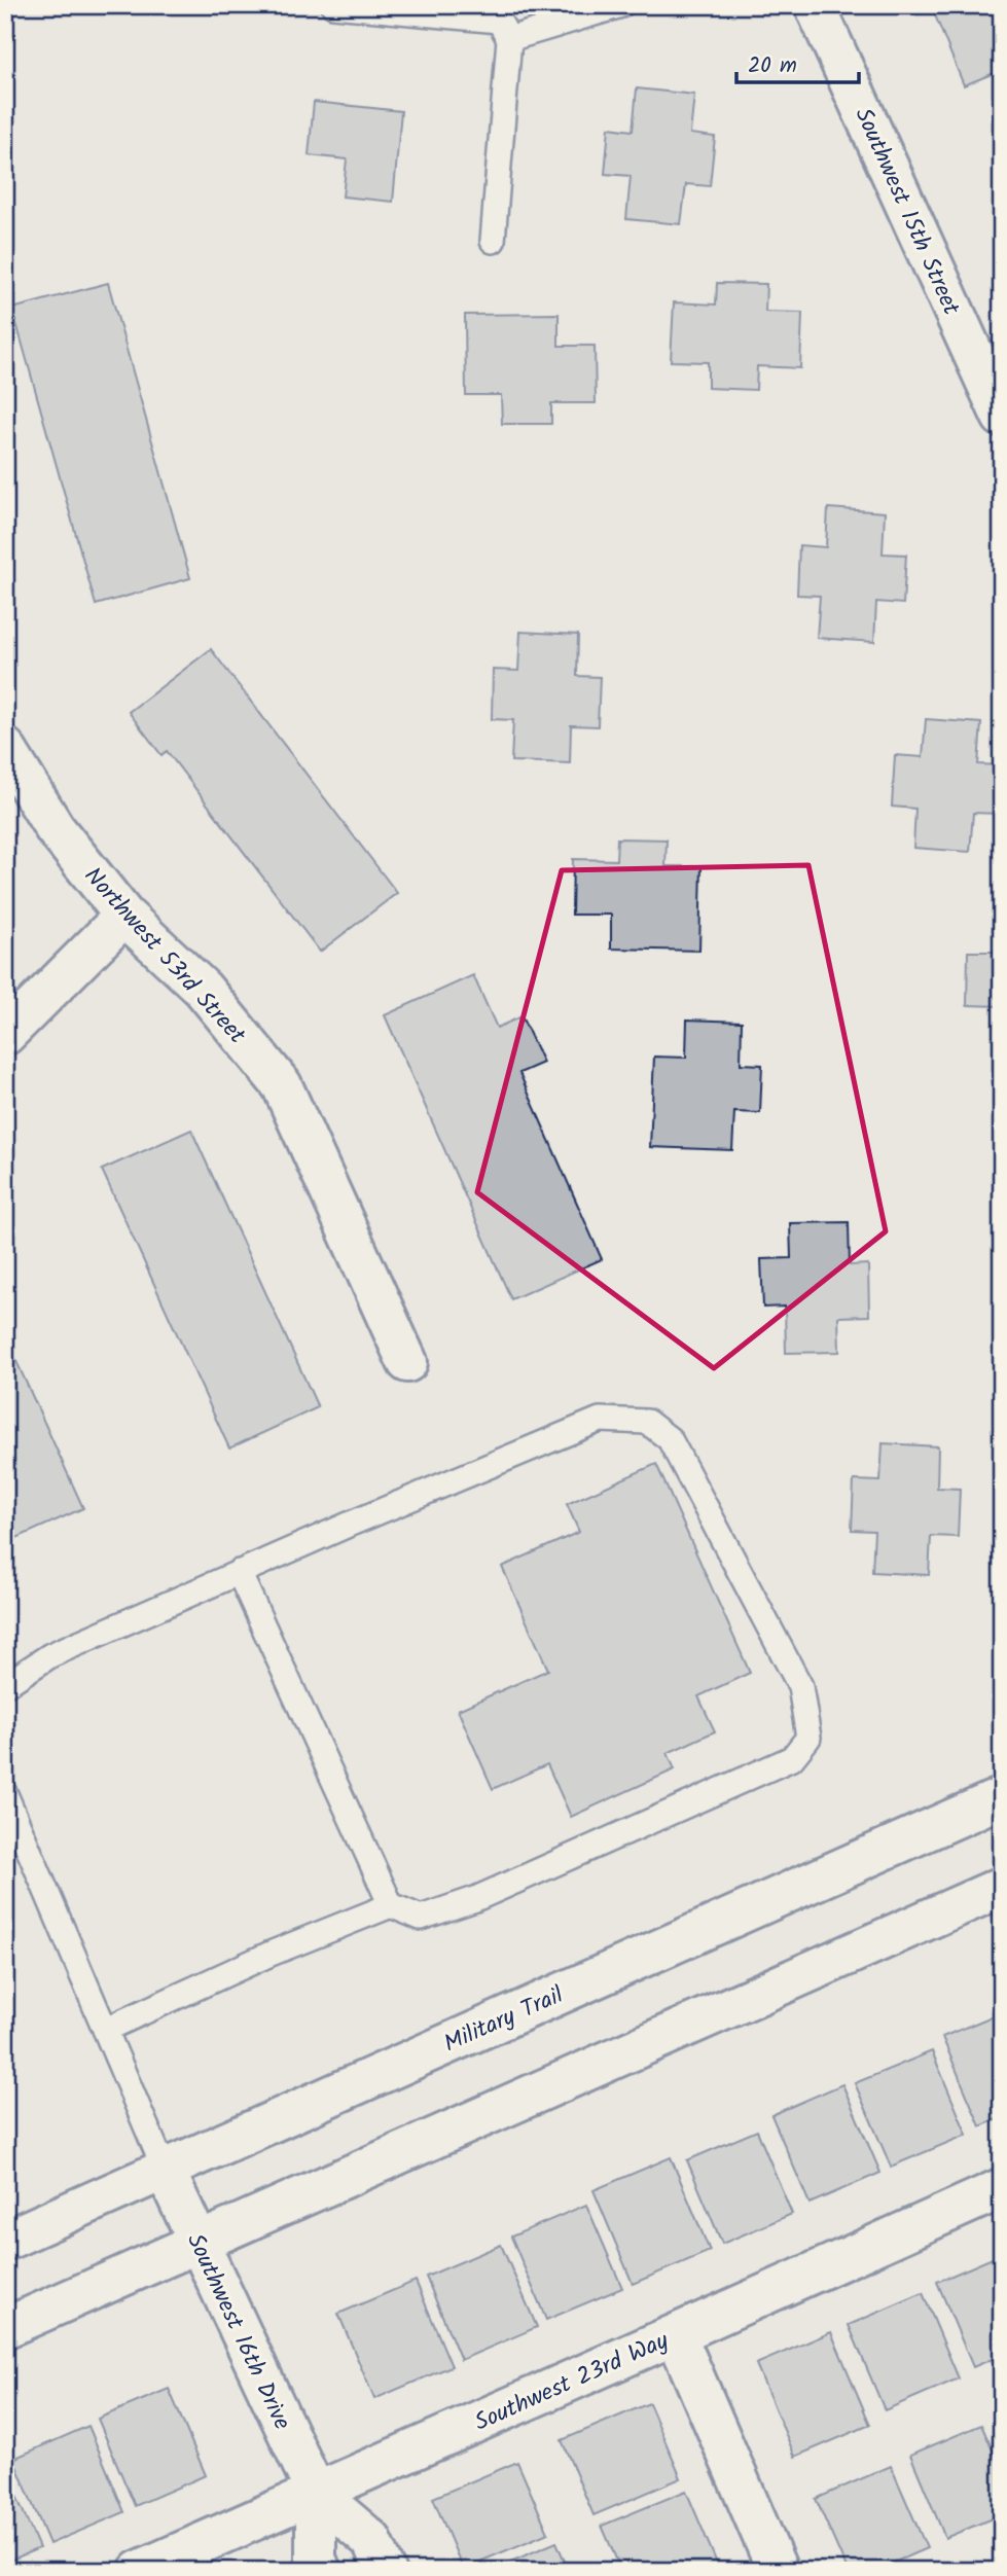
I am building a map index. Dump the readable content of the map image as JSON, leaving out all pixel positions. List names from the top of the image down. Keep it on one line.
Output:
{"streets":{"street":["Southwest 15th Street","Northwest 53rd Street","Military Trail","Southwest 16th Drive","Southwest 23rd Way"]},"crossings":[["Military Trail","Southwest 16th Drive"],["Southwest 16th Drive","Southwest 23rd Way"]],"scale_bar":"20 m"}
